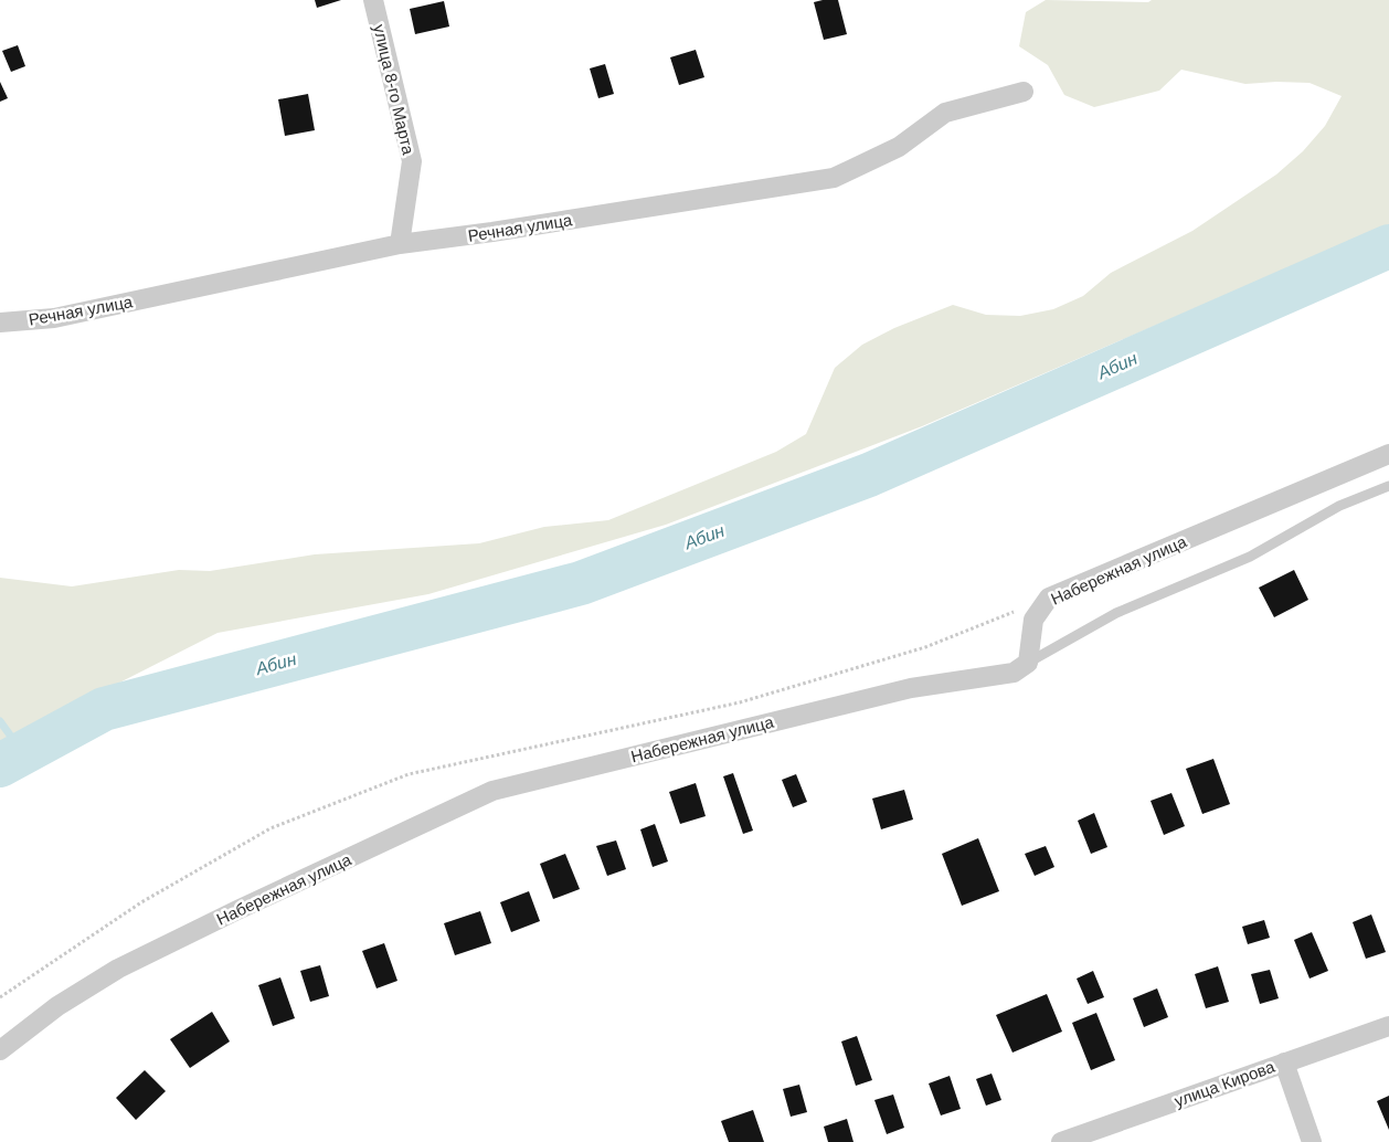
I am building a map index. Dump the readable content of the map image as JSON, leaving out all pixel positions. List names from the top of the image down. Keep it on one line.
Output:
{"streets":{"street":["улица 8-го Марта","Речная улица","Набережная улица","улица Кирова"]},"crossings":[["улица 8-го Марта","Речная улица"]],"water":["Абин"]}
